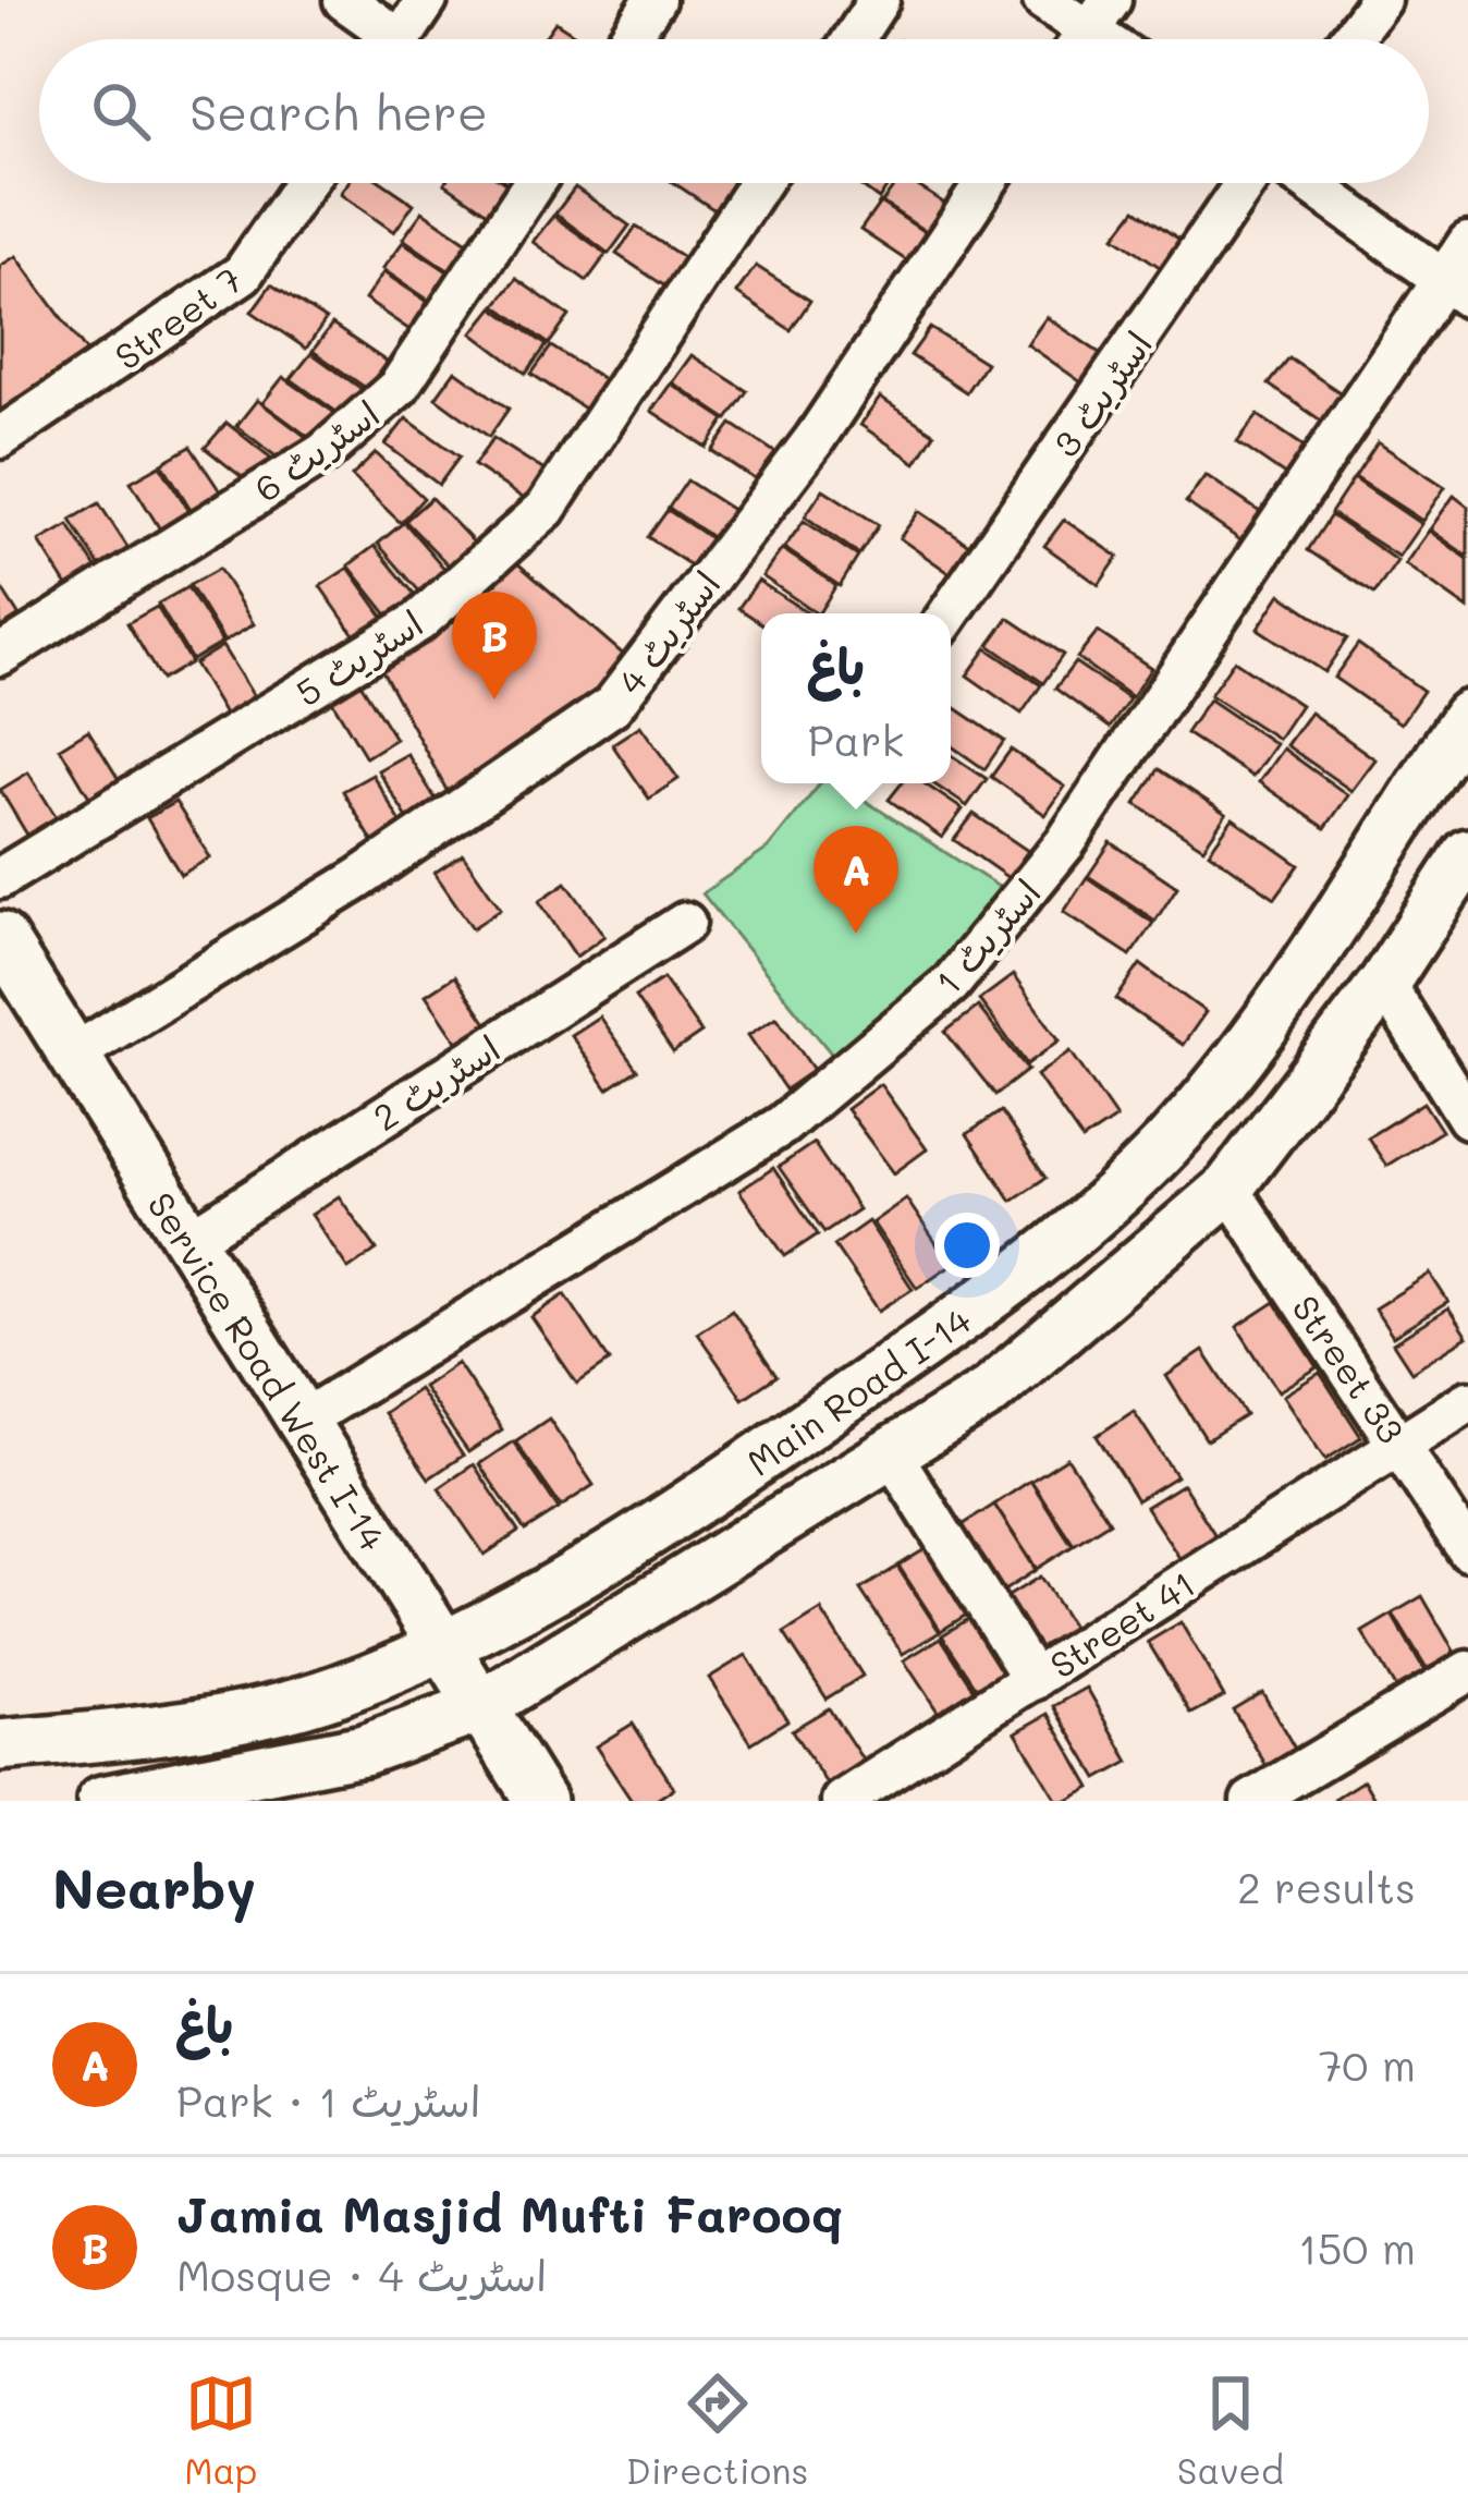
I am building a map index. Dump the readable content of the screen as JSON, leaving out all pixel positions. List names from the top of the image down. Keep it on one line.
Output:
{"streets":{"main road":["Service Road West I-14","Main Road I-14"],"street":["Street 7","اسٹریٹ 3","اسٹریٹ 6","اسٹریٹ 4","اسٹریٹ 5","اسٹریٹ 1","اسٹریٹ 2","Street 33","Street 41"]},"crossings":[["اسٹریٹ 4","Service Road West I-14"],["اسٹریٹ 1","Service Road West I-14"],["اسٹریٹ 2","Service Road West I-14"],["Street 33","Main Road I-14"],["Street 33","Street 41"],["Service Road West I-14","Main Road I-14"]],"page":{"search":"Search here","pins":["B","A"],"popup":["باغ","Park"],"heading":["Nearby","2 results"],"list":[{"mark":"A","name":"باغ","note":"Park · اسٹریٹ 1","value":"70 m"},{"mark":"B","name":"Jamia Masjid Mufti Farooq","note":"Mosque · اسٹریٹ 4","value":"150 m"}],"nav":["Map","Directions","Saved"]}}
